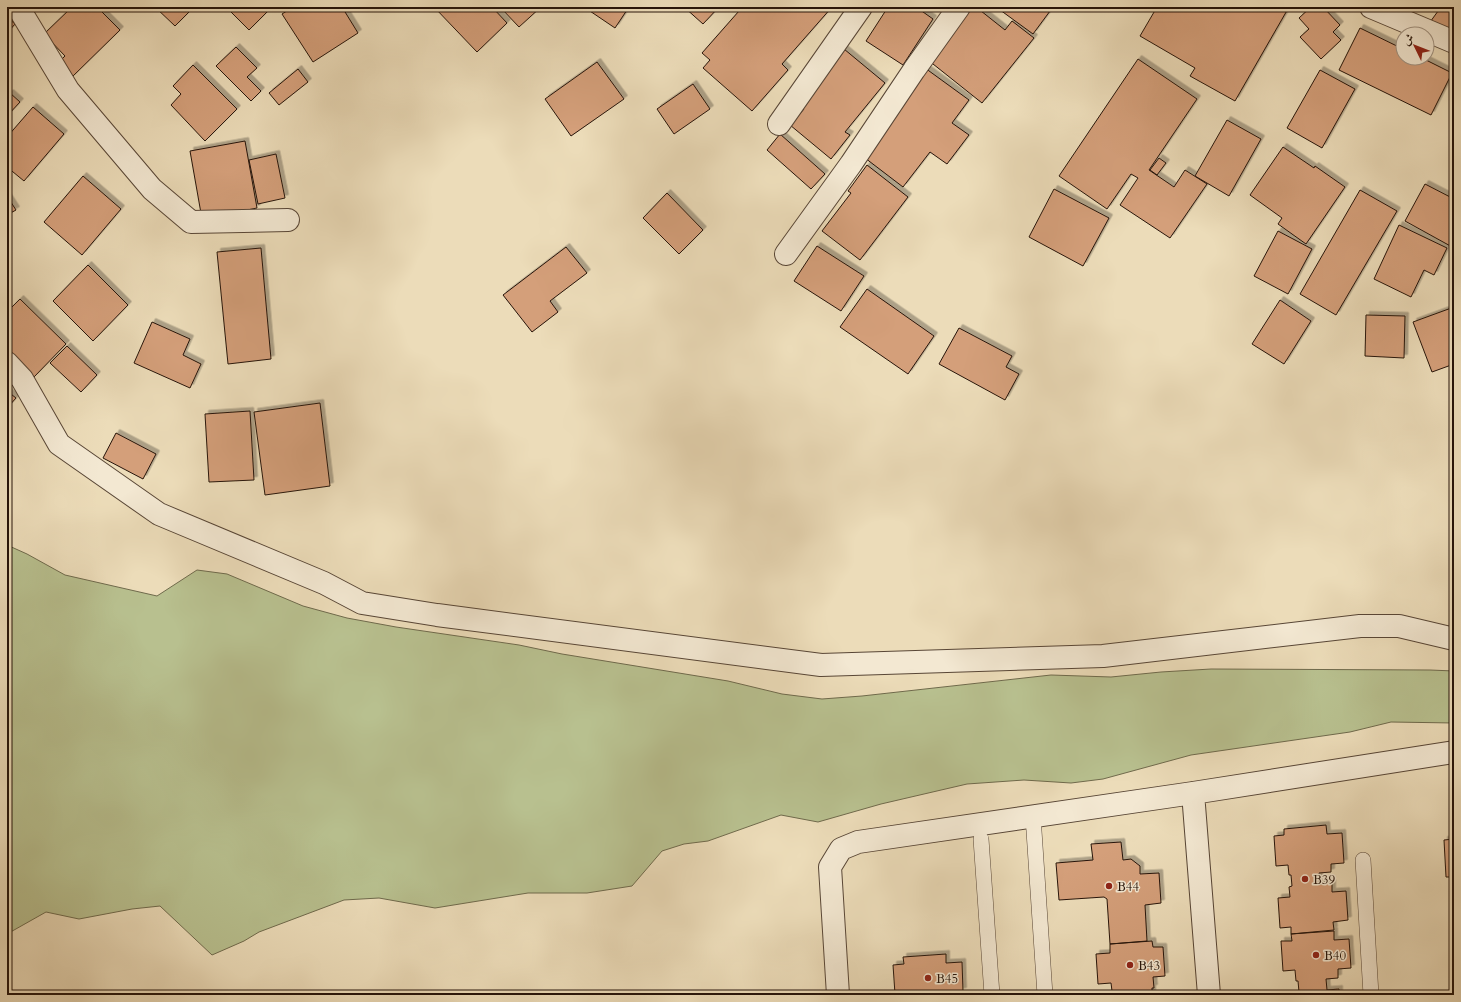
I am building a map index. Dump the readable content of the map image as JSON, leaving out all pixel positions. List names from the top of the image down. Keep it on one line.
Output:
{"places":["B39","B44","B40","B43","B45"],"north":"top left"}
